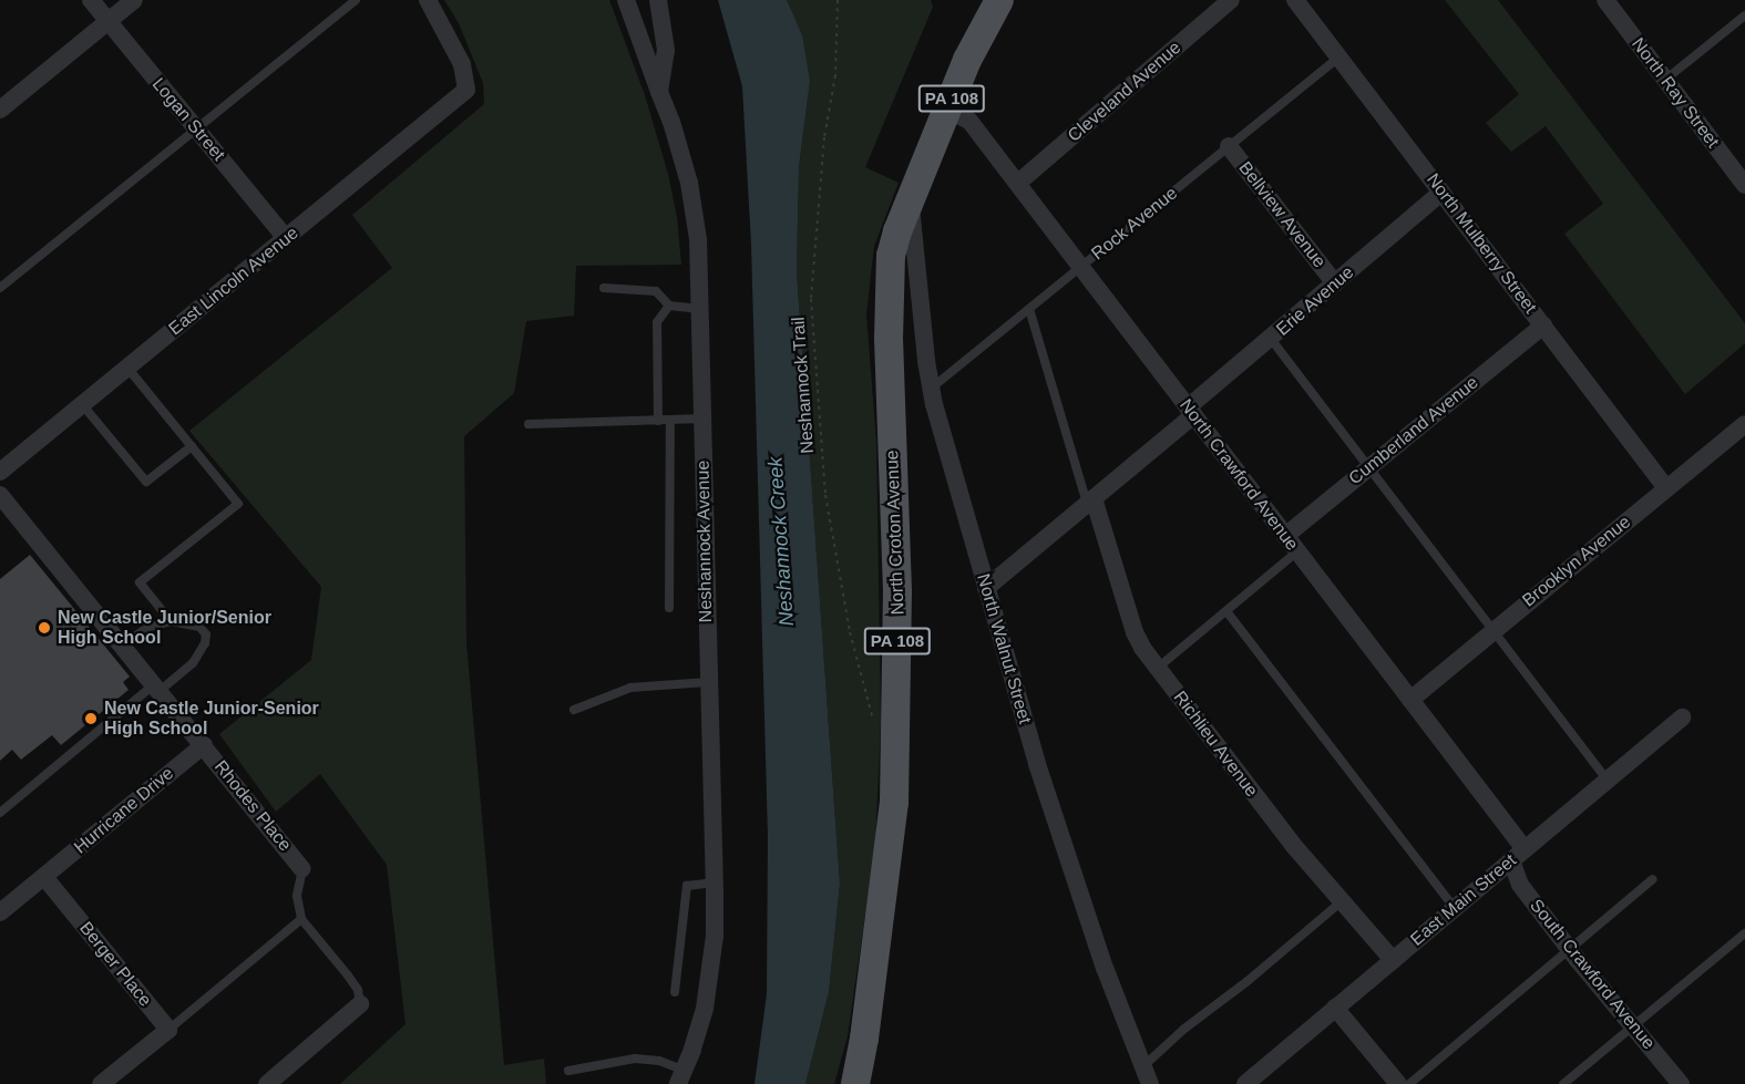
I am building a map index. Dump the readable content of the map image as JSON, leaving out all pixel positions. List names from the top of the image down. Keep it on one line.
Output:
{"streets":{"main road":["PA 108","North Croton Avenue"],"street":["Cleveland Avenue","North Ray Street","Logan Street","Bellview Avenue","North Mulberry Street","East Lincoln Avenue","Erie Avenue","Cumberland Avenue","North Crawford Avenue","Neshannock Avenue","Brooklyn Avenue","North Walnut Street","Richlieu Avenue","Rhodes Place","Hurricane Drive","East Main Street","Berger Place","South Crawford Avenue"],"lane":["Rock Avenue"],"path":["Neshannock Trail"]},"crossings":[["Cleveland Avenue","North Crawford Avenue"],["Logan Street","East Lincoln Avenue"],["Bellview Avenue","Rock Avenue"],["Bellview Avenue","Erie Avenue"],["Rock Avenue","North Mulberry Street"],["Rock Avenue","North Crawford Avenue"],["Rock Avenue","North Walnut Street"],["Rock Avenue","Richlieu Avenue"],["North Mulberry Street","Erie Avenue"],["North Mulberry Street","Cumberland Avenue"],["North Mulberry Street","Brooklyn Avenue"],["Erie Avenue","North Crawford Avenue"],["Erie Avenue","North Walnut Street"],["Erie Avenue","Richlieu Avenue"],["Cumberland Avenue","North Crawford Avenue"],["North Crawford Avenue","North Croton Avenue"],["North Crawford Avenue","Brooklyn Avenue"],["North Crawford Avenue","East Main Street"],["North Crawford Avenue","South Crawford Avenue"],["North Croton Avenue","North Walnut Street"],["Richlieu Avenue","East Main Street"],["Rhodes Place","Hurricane Drive"],["Hurricane Drive","Berger Place"],["East Main Street","South Crawford Avenue"]],"water":["Neshannock Creek"],"places":["New Castle Junior/Senior High School","New Castle Junior-Senior High School"]}
